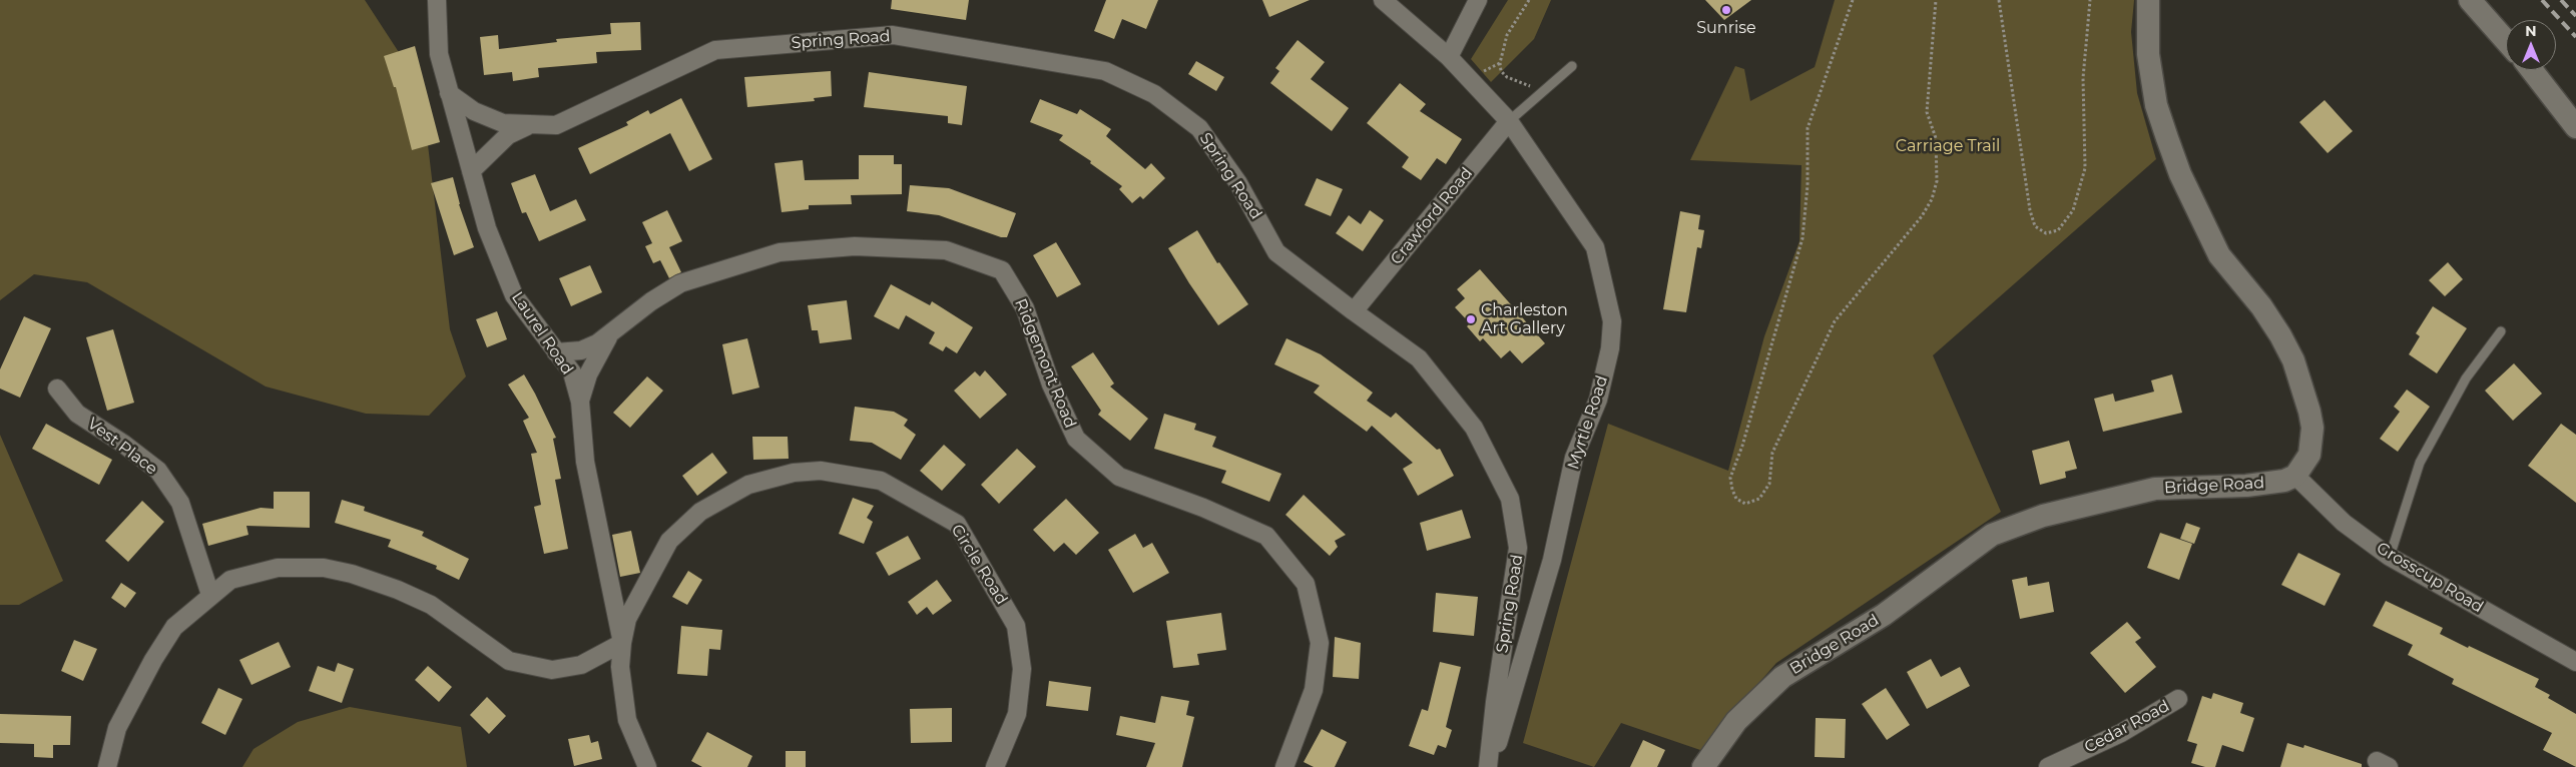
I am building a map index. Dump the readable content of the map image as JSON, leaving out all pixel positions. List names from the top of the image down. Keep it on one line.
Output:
{"streets":{"street":["Spring Road","Crawford Road","Laurel Road","Ridgemont Road","Myrtle Road","Vest Place","Bridge Road","Circle Road","Grosscup Road","Cedar Road"]},"crossings":[["Spring Road","Crawford Road"],["Spring Road","Laurel Road"],["Spring Road","Myrtle Road"],["Crawford Road","Myrtle Road"],["Laurel Road","Ridgemont Road"],["Laurel Road","Circle Road"],["Bridge Road","Grosscup Road"]],"parks":["Carriage Trail"],"places":["Sunrise","Charleston Art Gallery"],"north":"top"}
